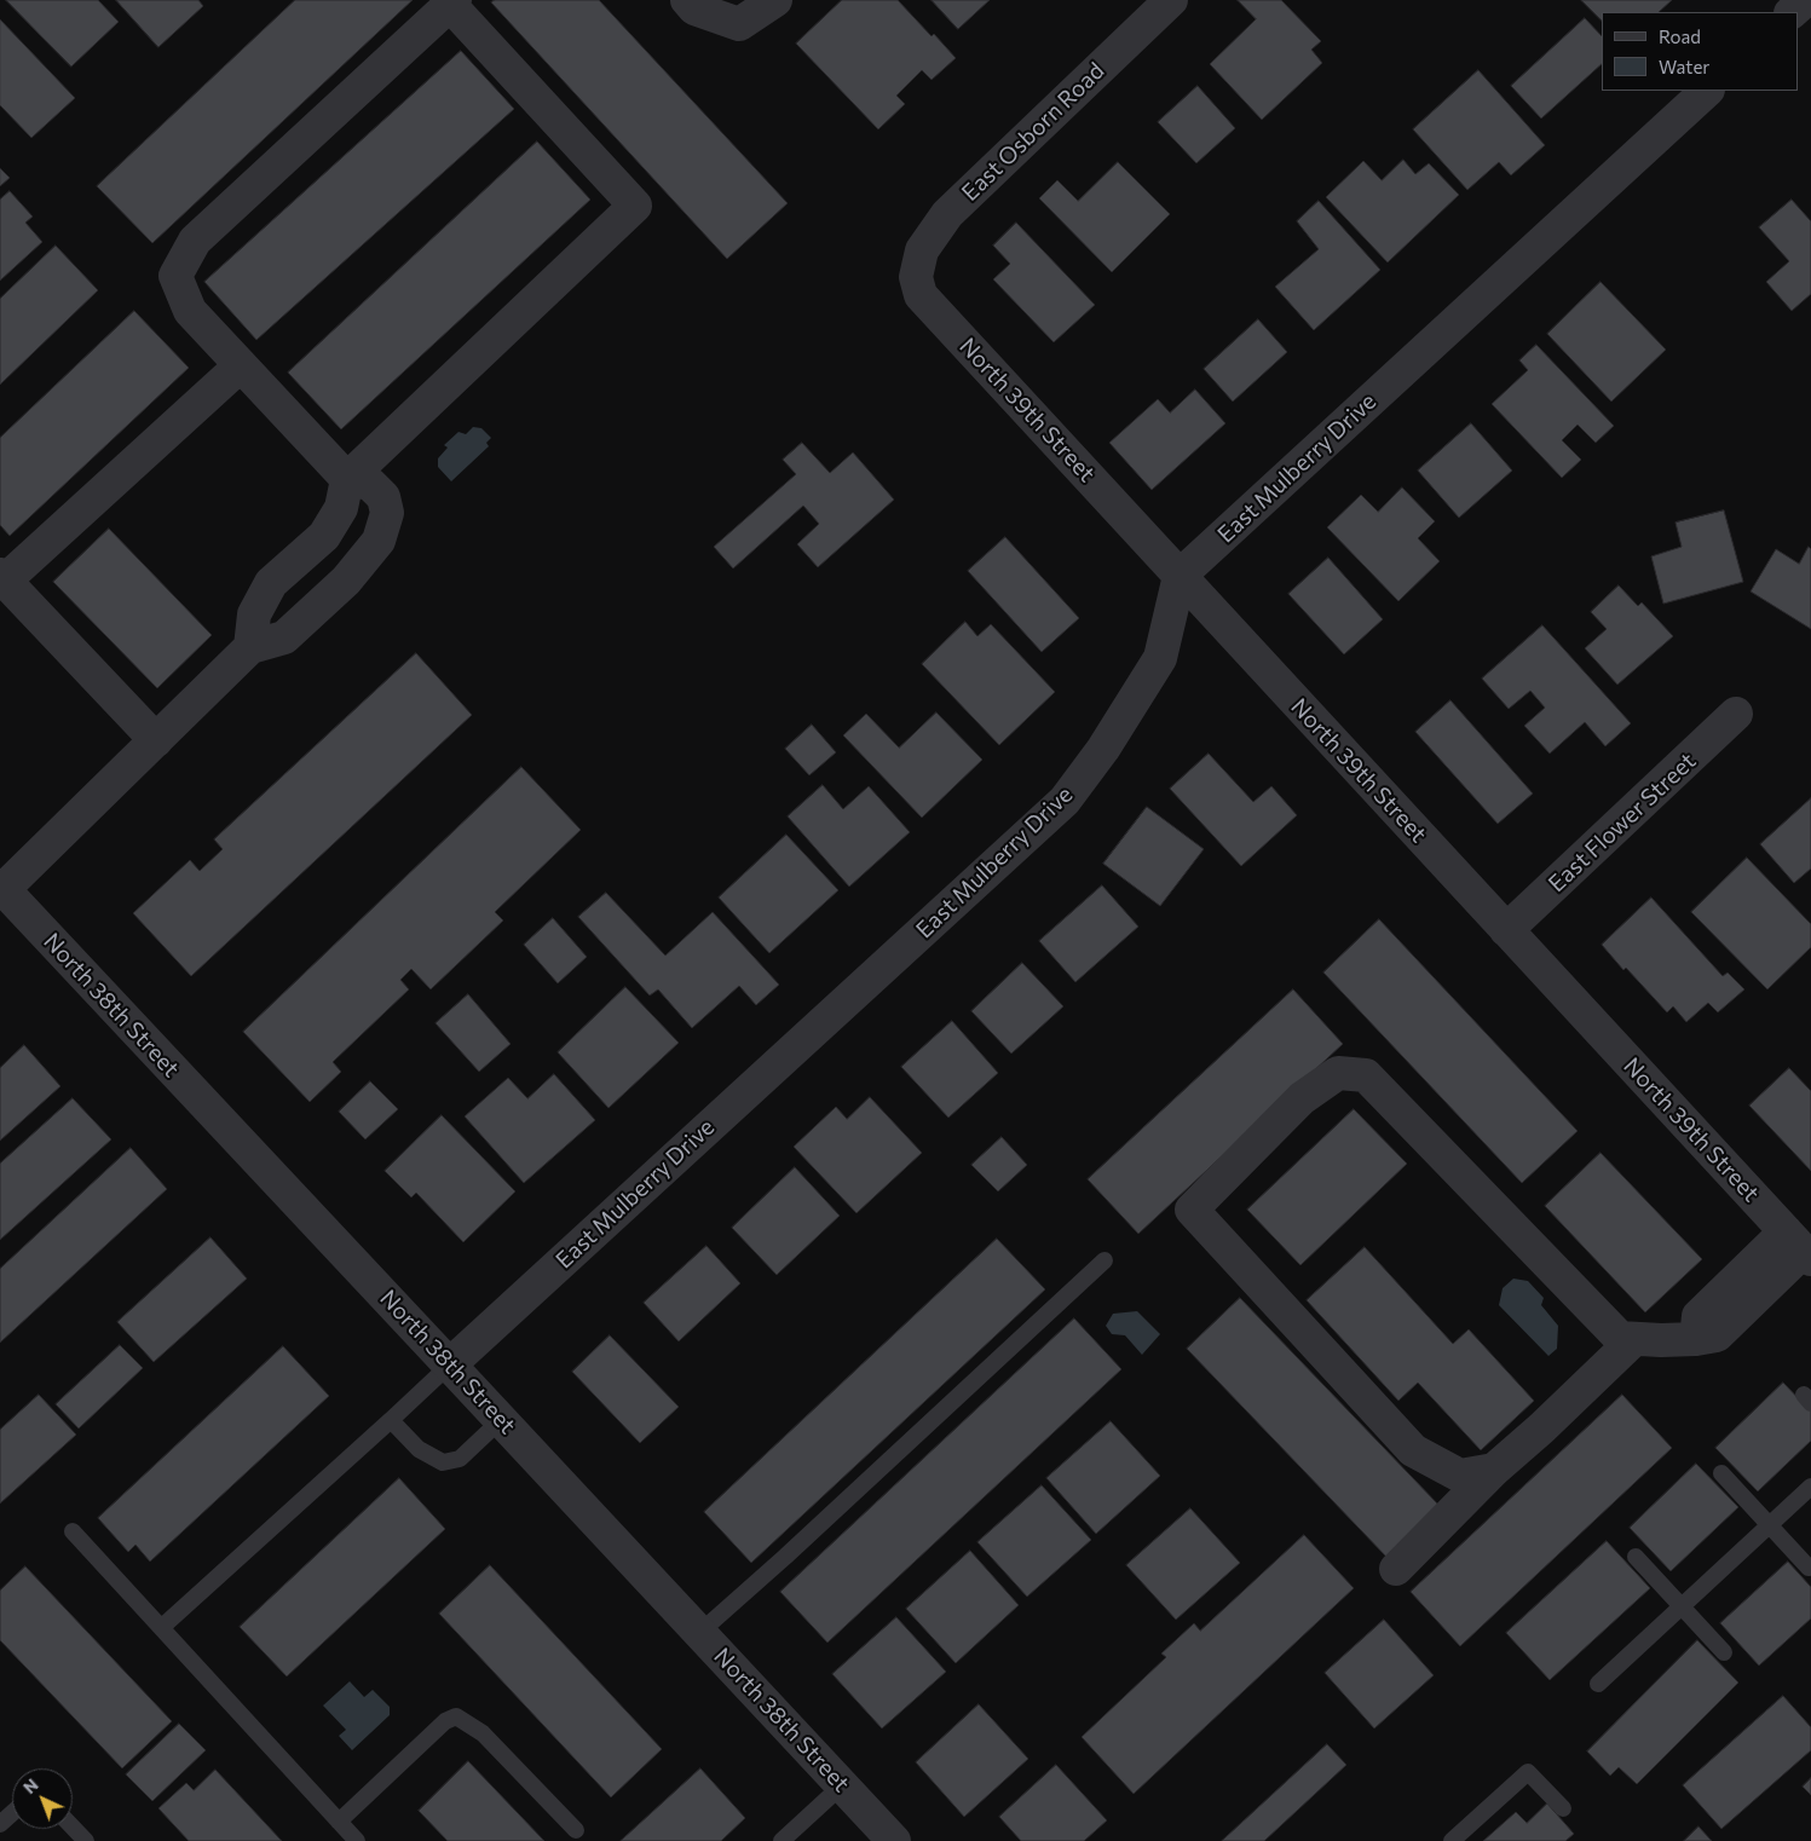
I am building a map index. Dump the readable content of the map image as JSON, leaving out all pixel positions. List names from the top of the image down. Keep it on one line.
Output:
{"streets":{"street":["East Osborn Road","North 39th Street","East Mulberry Drive","East Flower Street","North 38th Street"]},"crossings":[["East Osborn Road","North 39th Street"],["North 39th Street","East Mulberry Drive"],["North 39th Street","East Flower Street"],["East Mulberry Drive","North 38th Street"]],"legend":["Road","Water"],"north":"top left"}
